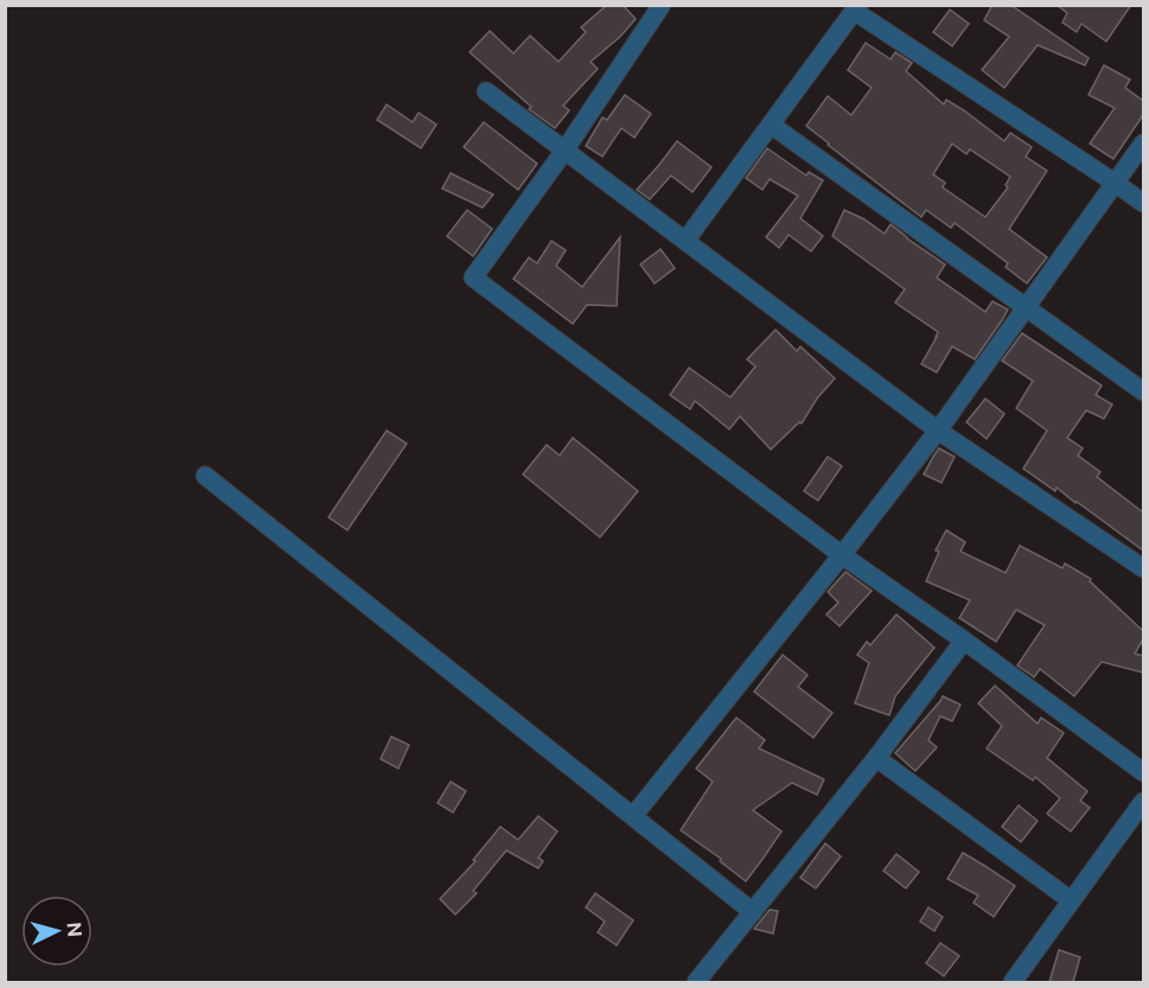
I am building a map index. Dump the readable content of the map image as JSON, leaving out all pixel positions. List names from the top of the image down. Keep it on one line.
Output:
{"north":"right"}
